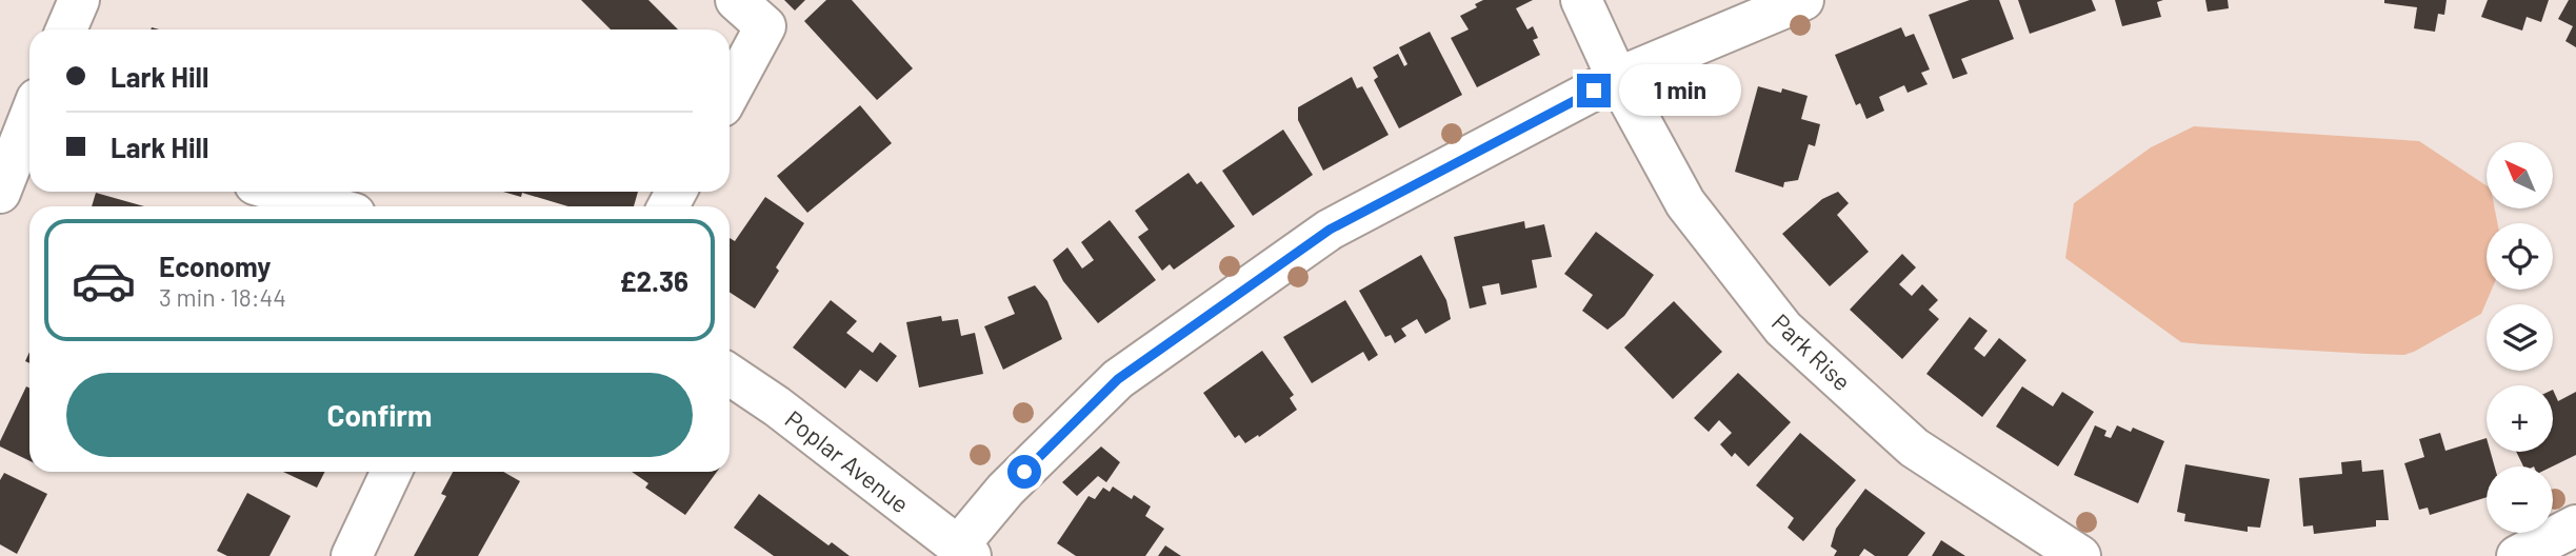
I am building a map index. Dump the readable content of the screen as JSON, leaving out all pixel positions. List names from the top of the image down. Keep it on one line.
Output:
{"streets":{"street":["Park Rise","Poplar Avenue"]},"north":"top left","page":{"banner":["Lark Hill","Lark Hill"],"bubble":"1 min","map_buttons":["+","−"],"list":[{"name":"Economy","note":"3 min · 18:44","value":"£2.36"}],"buttons":"Confirm"}}
